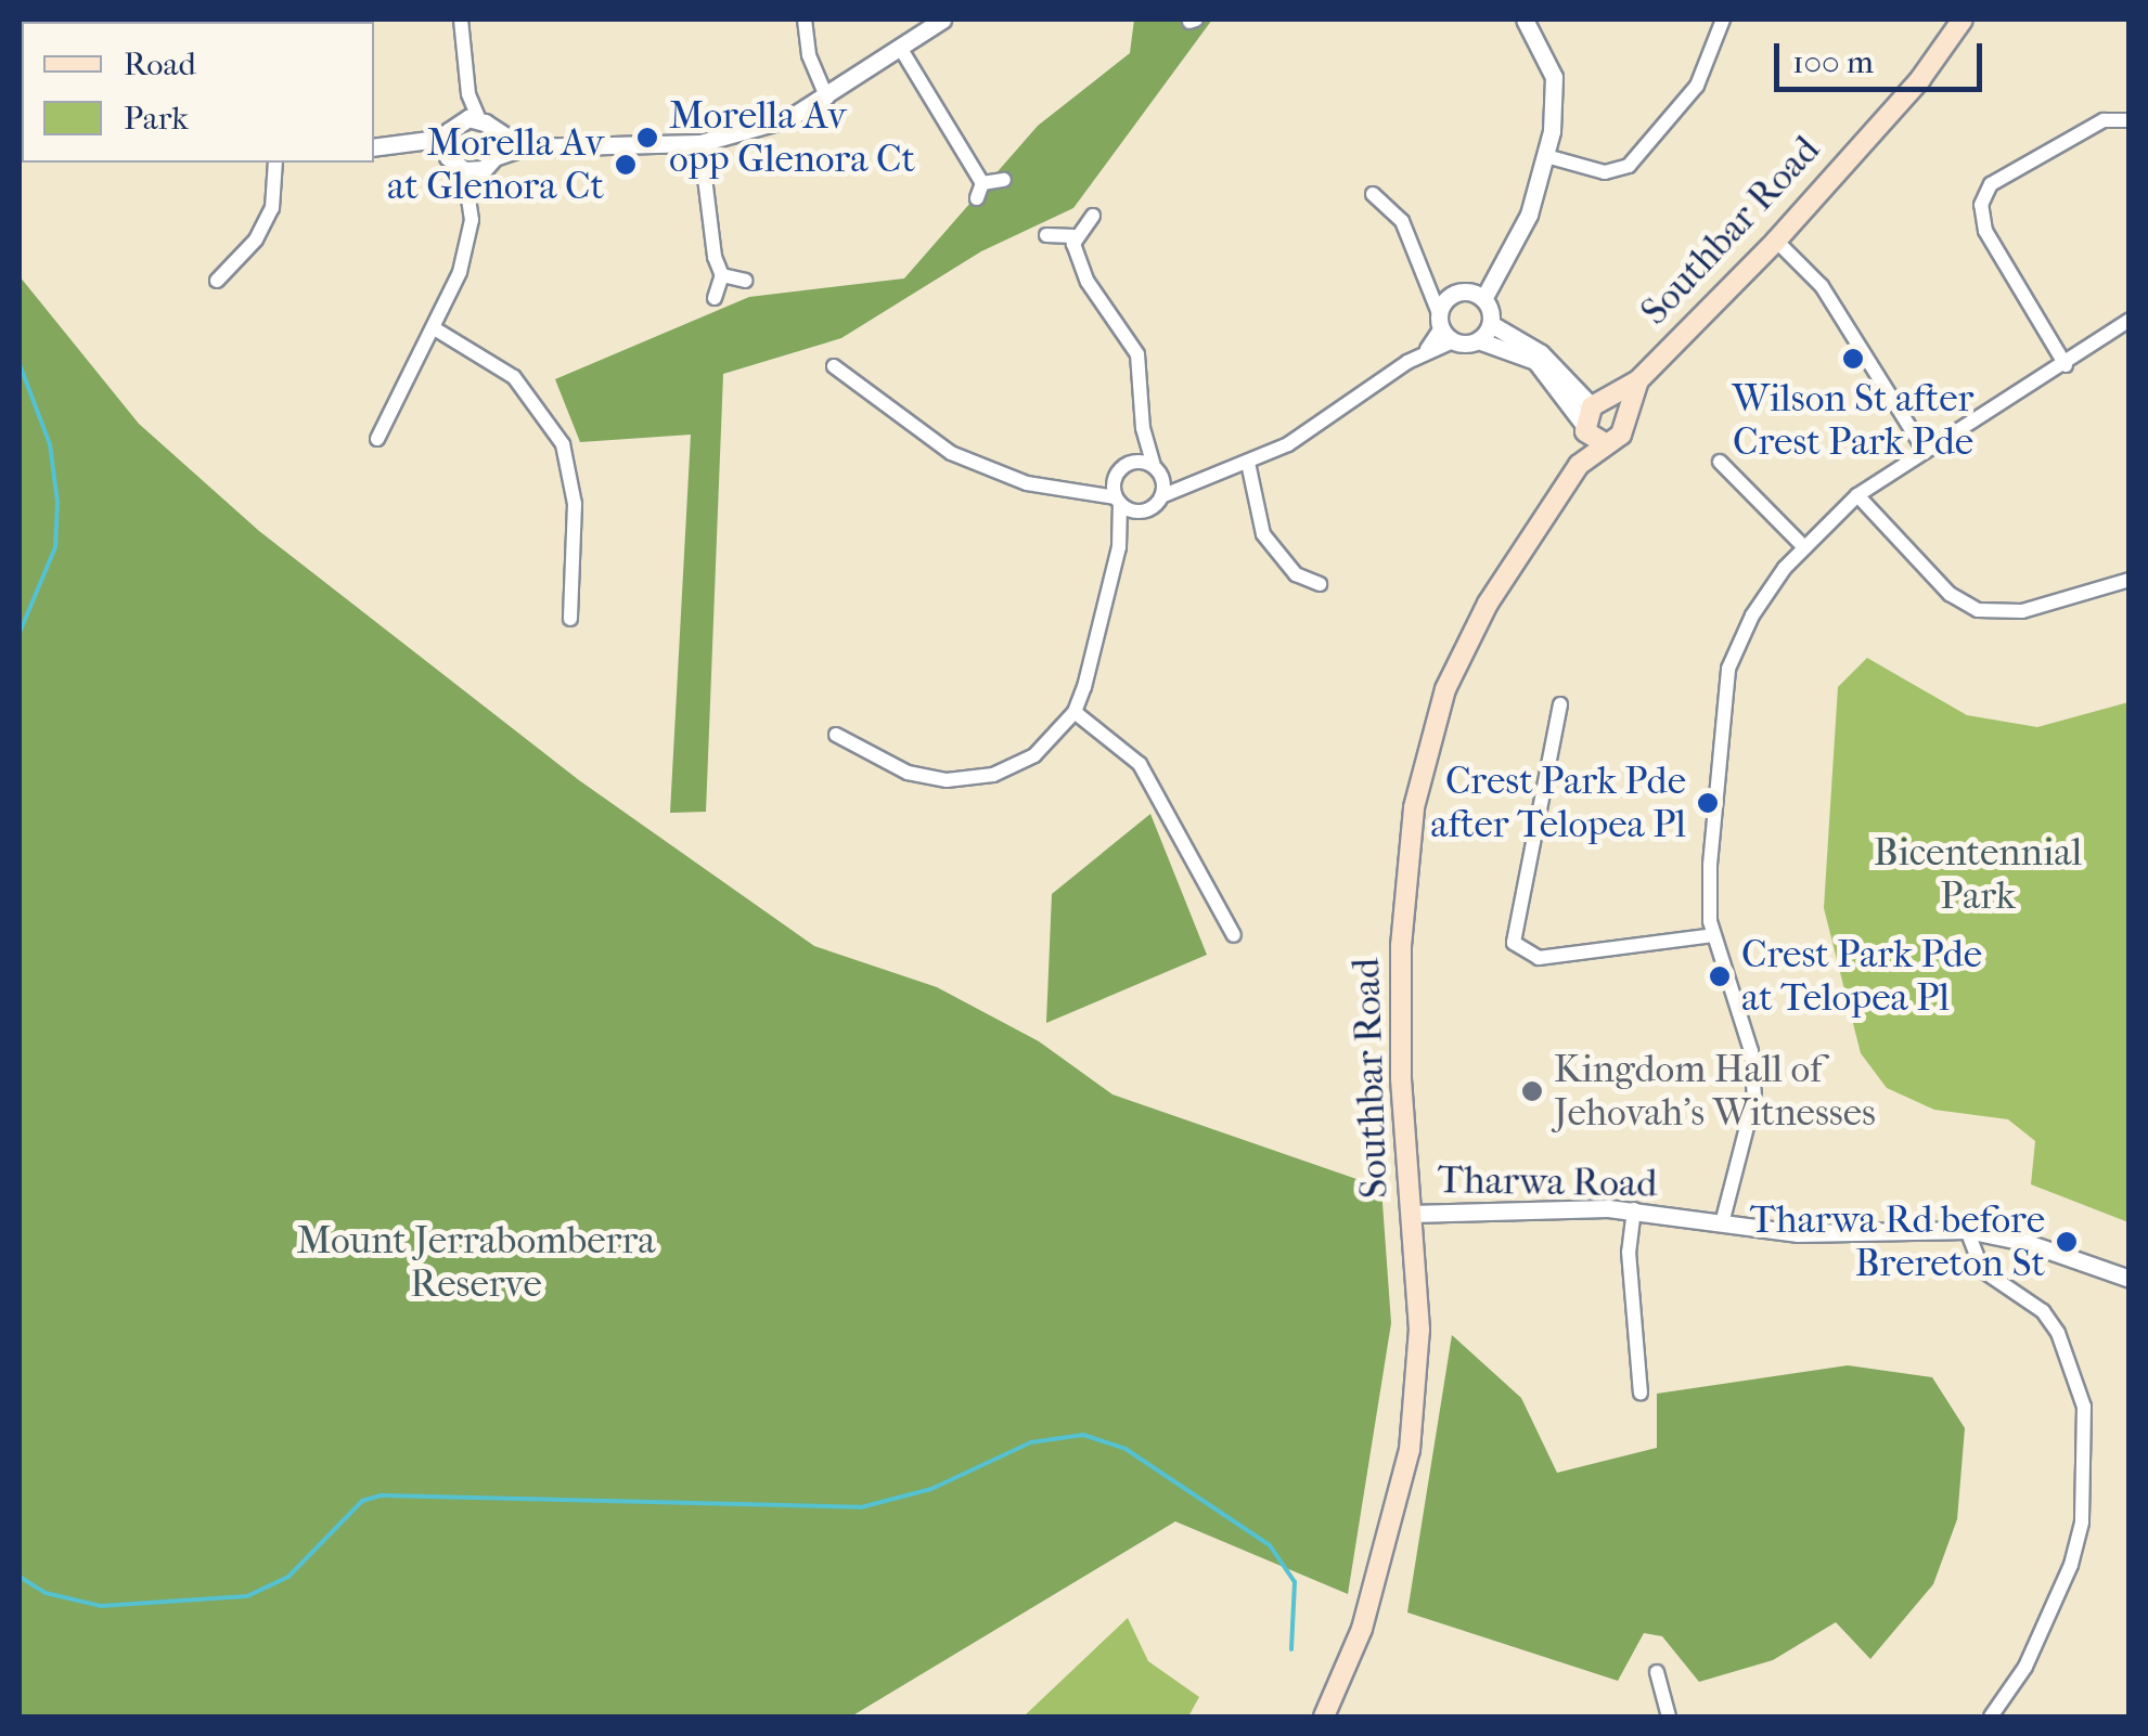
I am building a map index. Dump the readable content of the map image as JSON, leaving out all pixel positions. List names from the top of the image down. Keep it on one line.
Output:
{"streets":{"main road":["Southbar Road"],"street":["Tharwa Road"]},"crossings":[["Southbar Road","Tharwa Road"]],"parks":["Bicentennial Park","Mount Jerrabomberra Reserve"],"places":["Morella Av opp Glenora Ct","Morella Av at Glenora Ct","Wilson St after Crest Park Pde","Crest Park Pde after Telopea Pl","Crest Park Pde at Telopea Pl","Kingdom Hall of Jehovah's Witnesses","Tharwa Rd before Brereton St"],"legend":["Road","Park"],"scale_bar":"100 m"}
